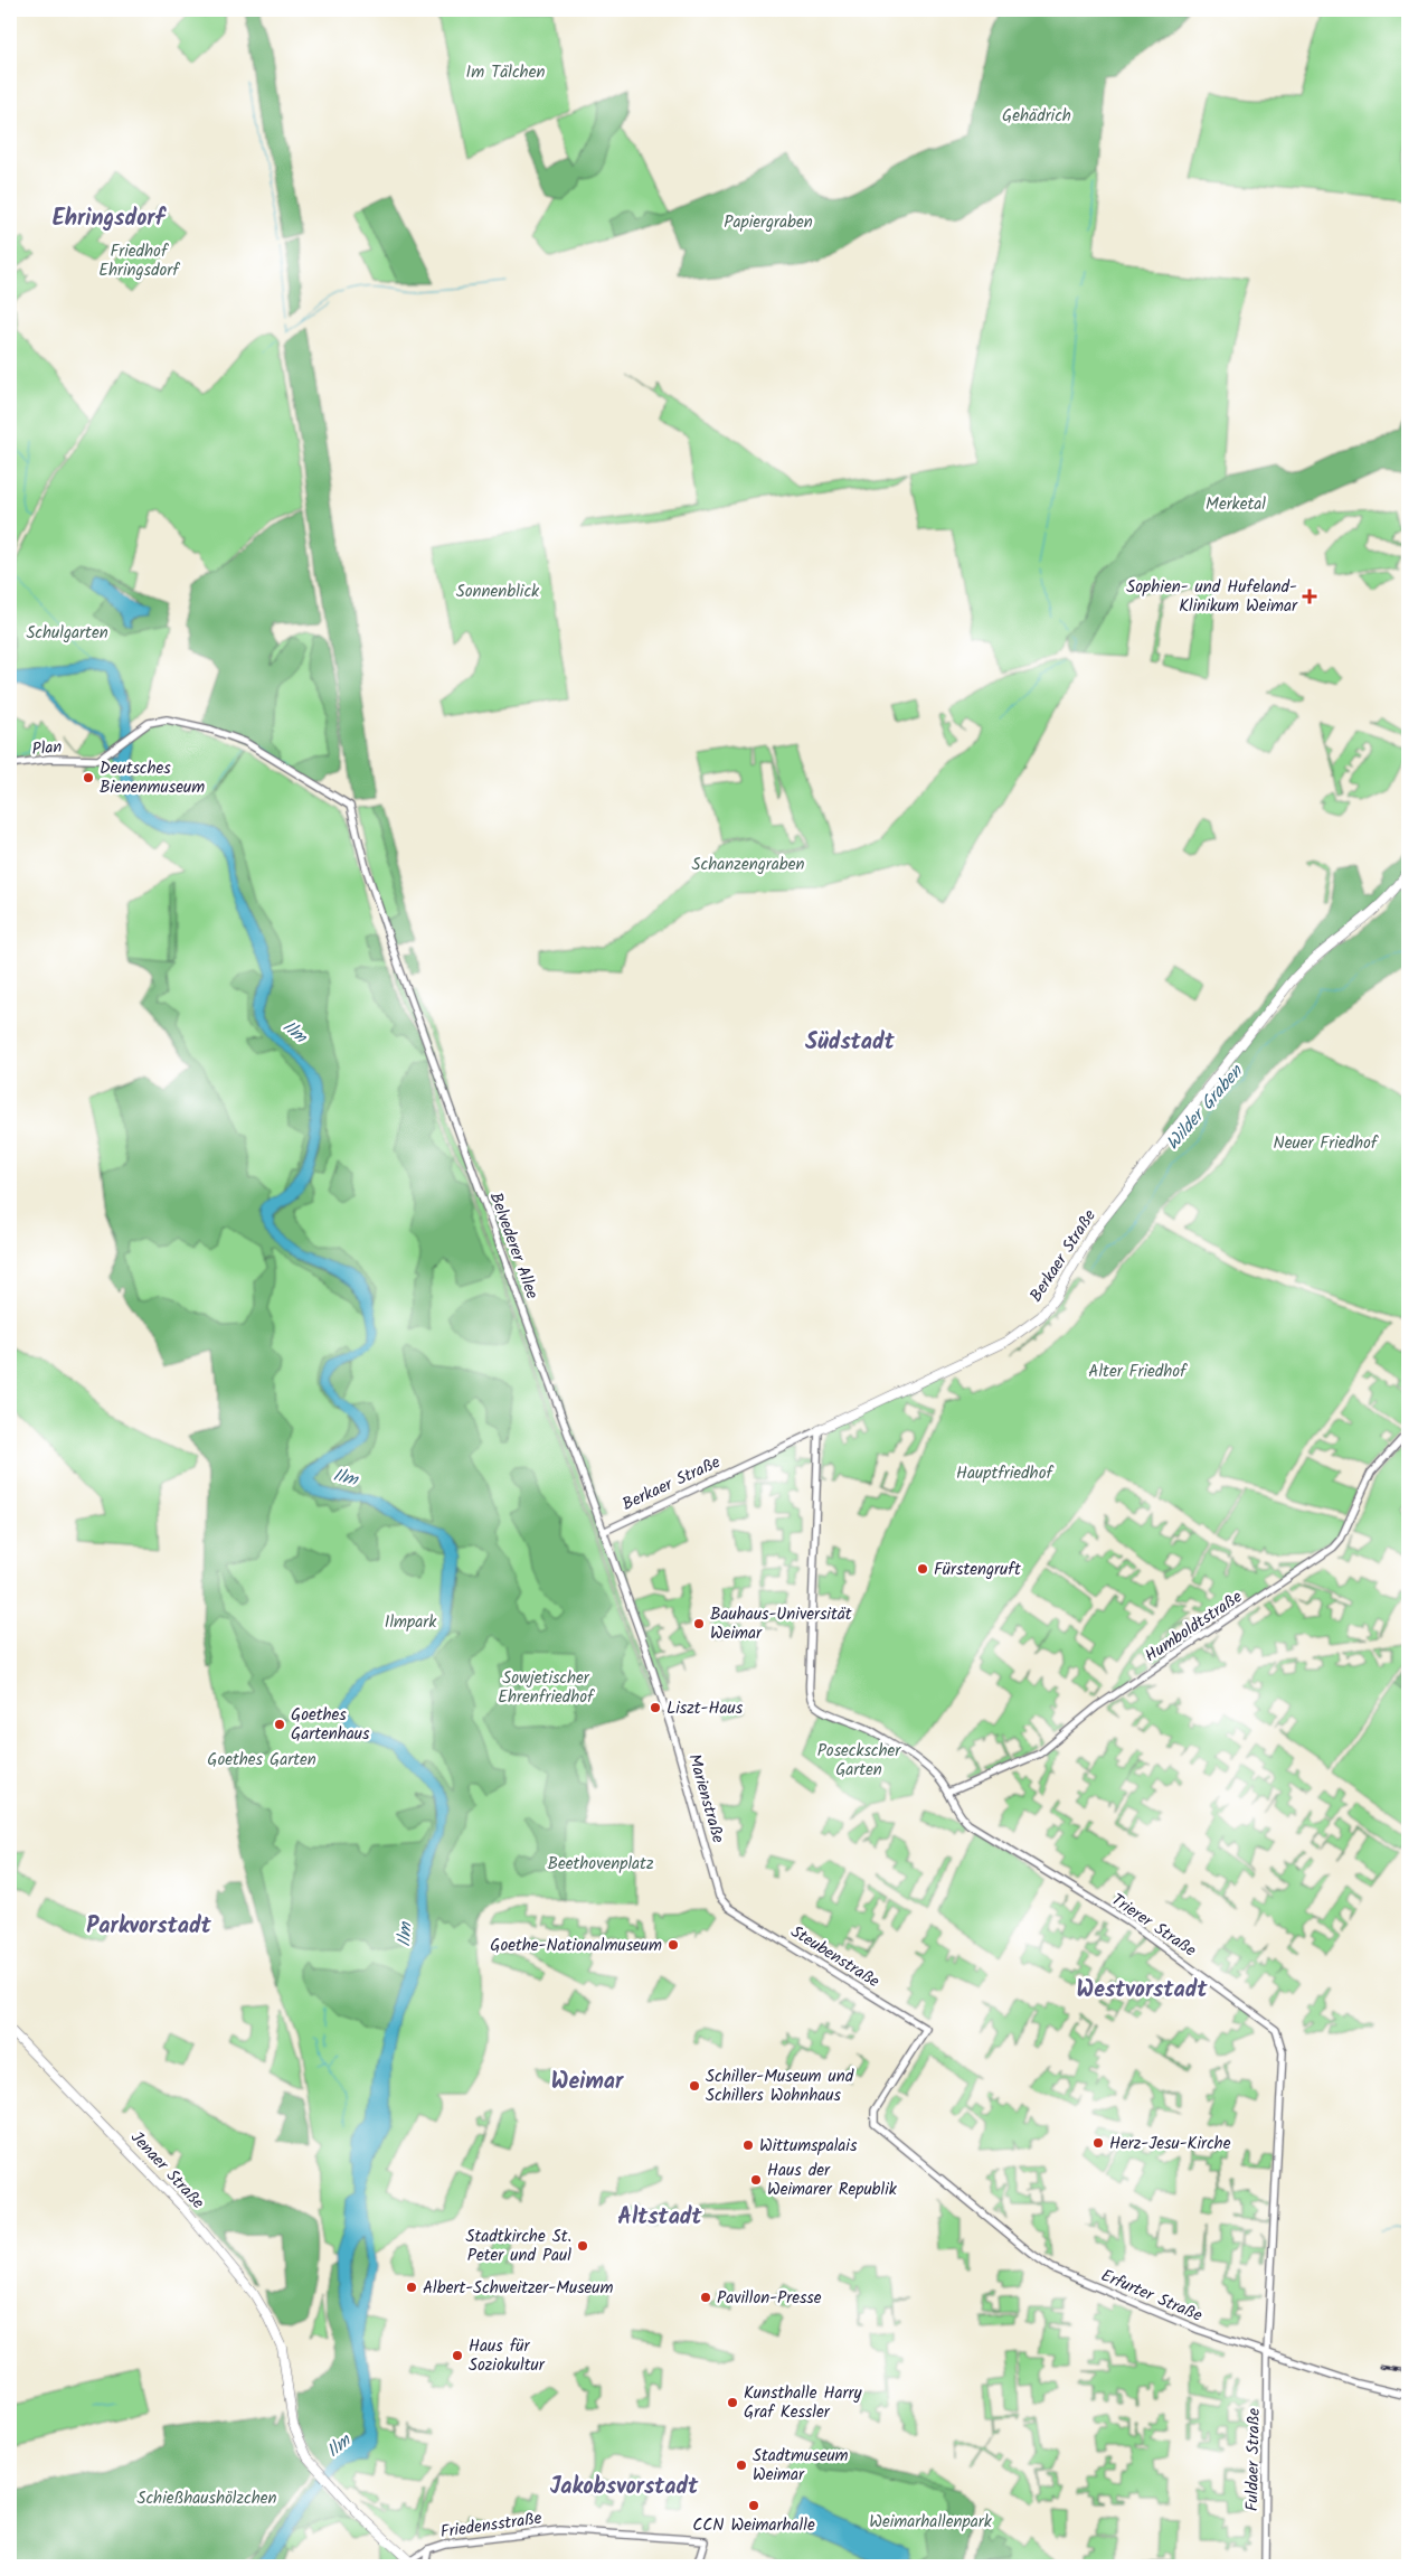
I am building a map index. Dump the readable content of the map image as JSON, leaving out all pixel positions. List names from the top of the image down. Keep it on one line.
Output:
{"streets":{"main road":["Berkaer Straße","Jenaer Straße","Friedensstraße"],"street":["Plan","Belvederer Allee","Humboldtstraße","Marienstraße","Trierer Straße","Steubenstraße","Erfurter Straße","Fuldaer Straße"]},"crossings":[["Plan","Belvederer Allee"],["Belvederer Allee","Berkaer Straße"],["Belvederer Allee","Marienstraße"],["Berkaer Straße","Trierer Straße"],["Humboldtstraße","Trierer Straße"],["Marienstraße","Steubenstraße"],["Trierer Straße","Erfurter Straße"],["Trierer Straße","Fuldaer Straße"],["Steubenstraße","Erfurter Straße"],["Jenaer Straße","Friedensstraße"],["Erfurter Straße","Fuldaer Straße"]],"districts":["Ehringsdorf","Südstadt","Parkvorstadt","Westvorstadt","Weimar","Altstadt","Jakobsvorstadt"],"water":["Ilm","Wilder Graben"],"parks":["Im Tälchen","Gehädrich","Papiergraben","Friedhof Ehringsdorf","Merketal","Sonnenblick","Schulgarten","Schanzengraben","Neuer Friedhof","Alter Friedhof","Hauptfriedhof","Ilmpark","Sowjetischer Ehrenfriedhof","Poseckscher Garten","Goethes Garten","Beethovenplatz","Schießhaushölzchen","Weimarhallenpark"],"places":{"health":["Sophien- und Hufeland- Klinikum Weimar"],"other":["Deutsches Bienenmuseum","Fürstengruft","Bauhaus-Universität Weimar","Liszt-Haus","Goethes Gartenhaus","Goethe-Nationalmuseum","Schiller-Museum und Schillers Wohnhaus","Herz-Jesu-Kirche","Wittumspalais","Haus der Weimarer Republik","Stadtkirche St. Peter und Paul","Albert-Schweitzer-Museum","Pavillon-Presse","Haus für Soziokultur","Kunsthalle Harry Graf Kessler","Stadtmuseum Weimar","CCN Weimarhalle"]}}
